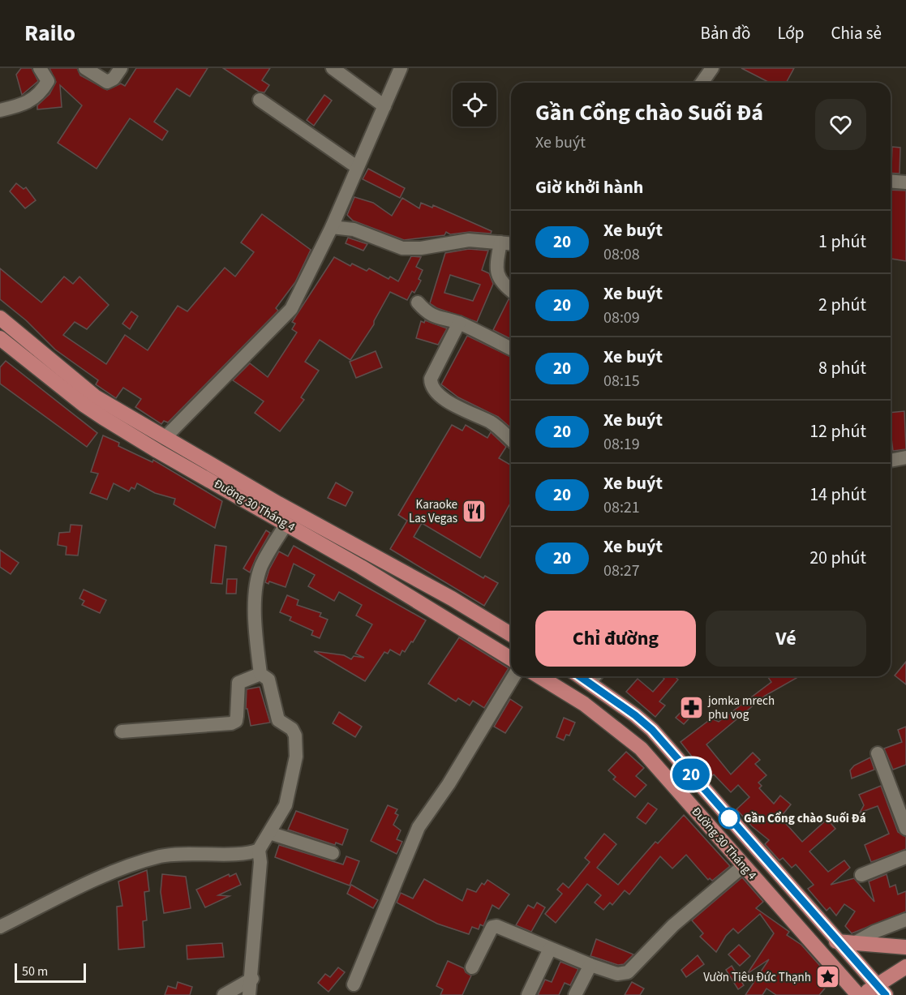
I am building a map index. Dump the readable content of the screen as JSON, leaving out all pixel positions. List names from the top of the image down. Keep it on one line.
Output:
{"streets":{"main road":["Đường 30 Tháng 4"]},"places":{"restaurant":["Karaoke Las Vegas"],"pharmacy":["jomka mrech phu vog"],"other":["Gần Cổng chào Suối Đá"],"place":["Vườn Tiêu Đức Thạnh"]},"lines":["bus line 20"],"scale_bar":"50 m","page":{"header":"Railo","nav":["Bản đồ","Lớp","Chia sẻ"],"on_map":"20","heading":[["Gần Cổng chào Suối Đá","Xe buýt"],"Giờ khởi hành"],"list":[{"mark":"20","name":"Xe buýt","note":"08:08","value":"1 phút"},{"mark":"20","name":"Xe buýt","note":"08:09","value":"2 phút"},{"mark":"20","name":"Xe buýt","note":"08:15","value":"8 phút"},{"mark":"20","name":"Xe buýt","note":"08:19","value":"12 phút"},{"mark":"20","name":"Xe buýt","note":"08:21","value":"14 phút"},{"mark":"20","name":"Xe buýt","note":"08:27","value":"20 phút"}],"buttons":["Chỉ đường","Vé"],"scale":"50 m"}}
